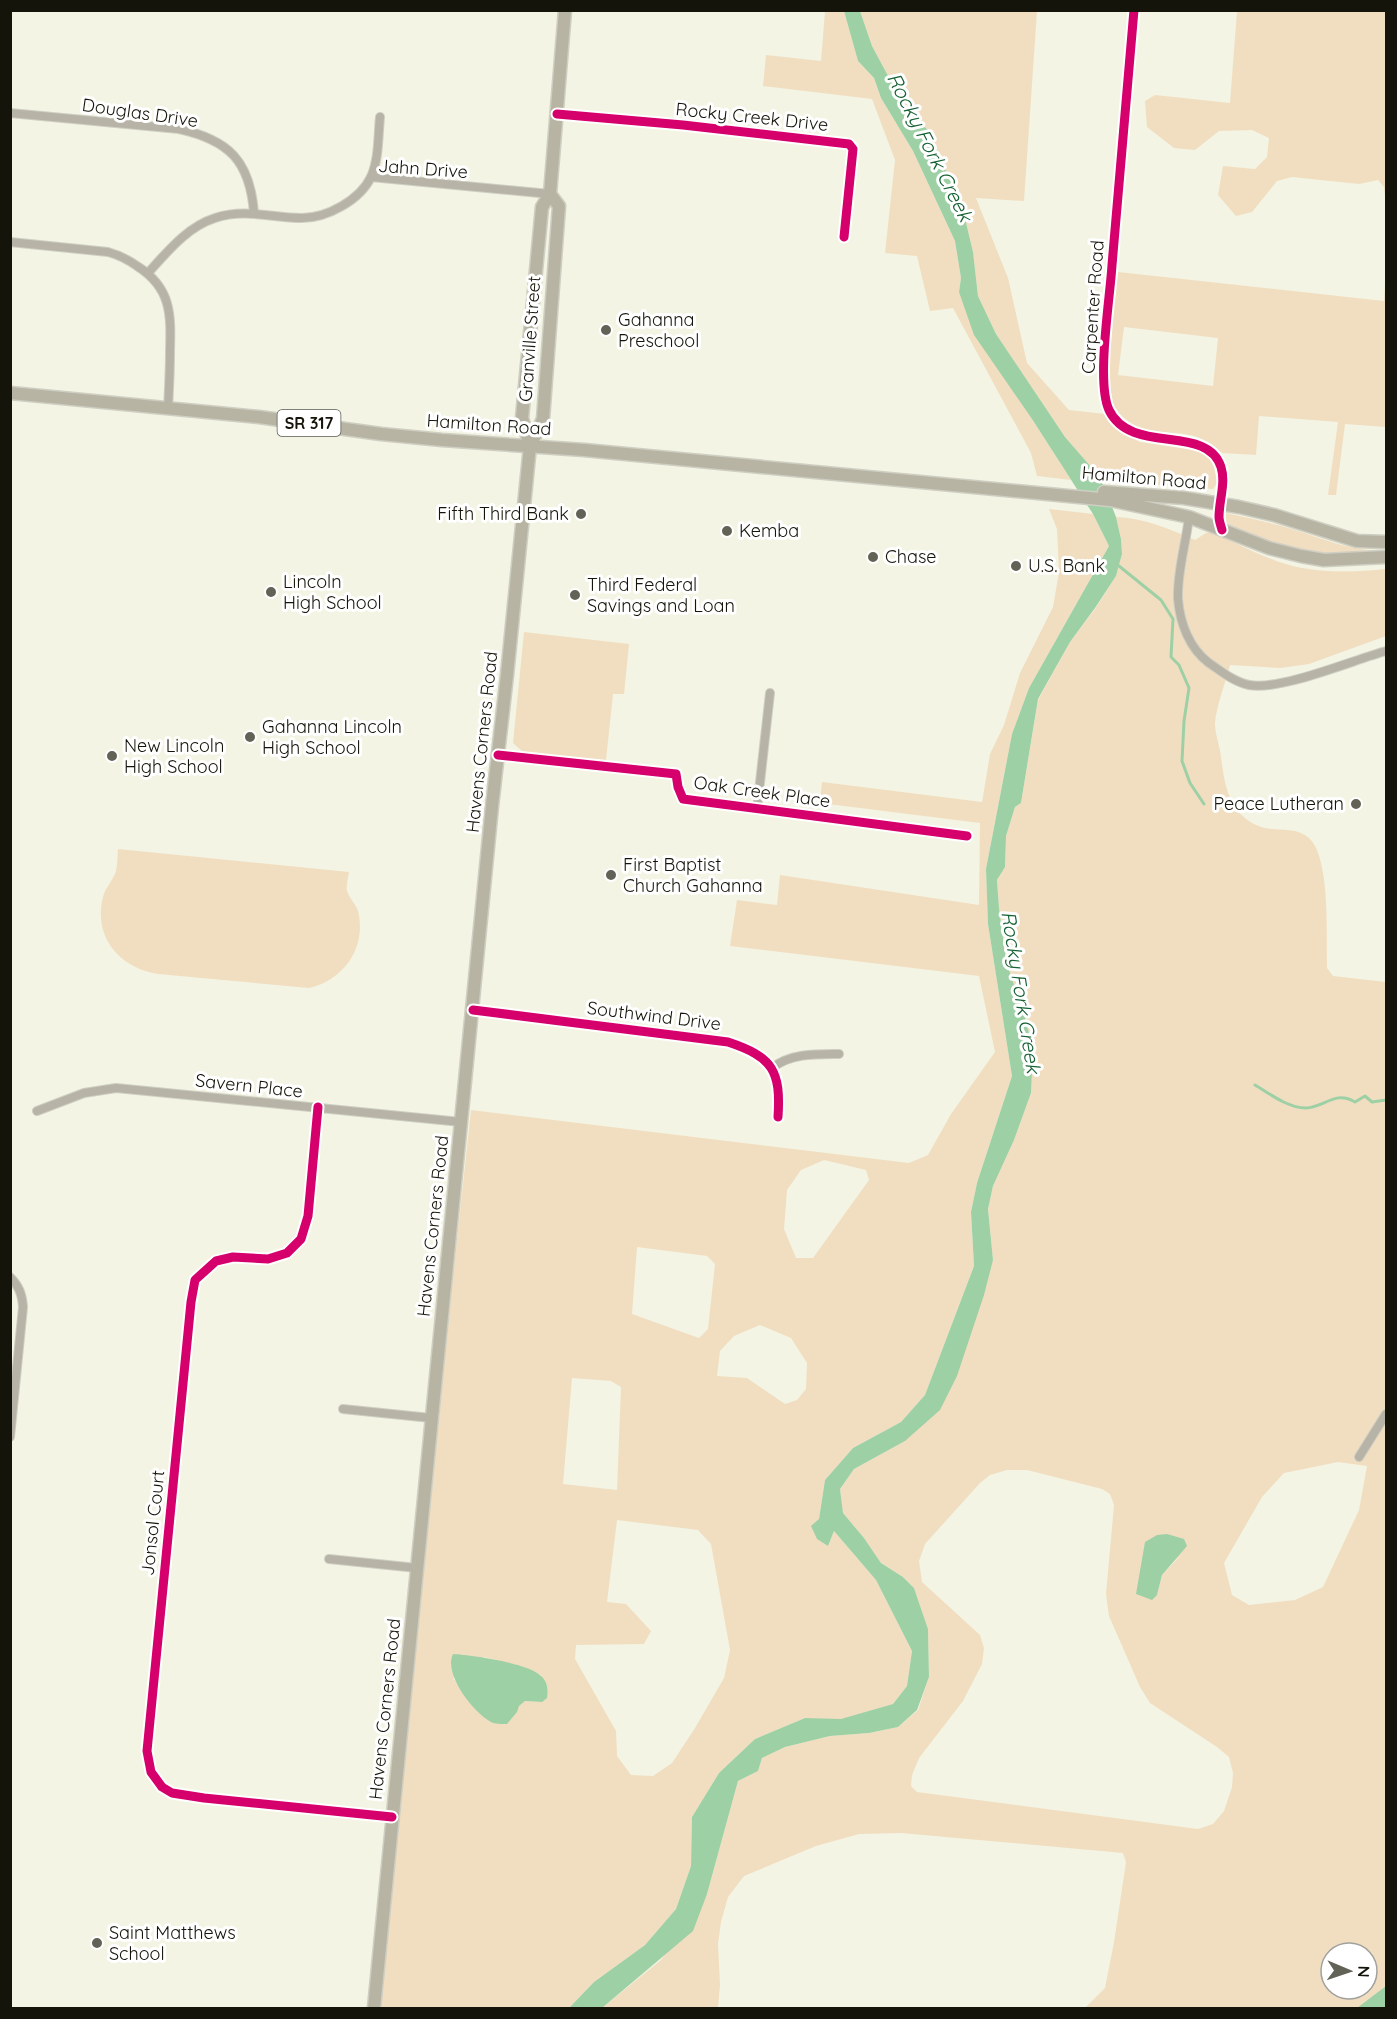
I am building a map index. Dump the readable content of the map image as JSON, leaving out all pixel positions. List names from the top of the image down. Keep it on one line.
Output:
{"streets":{"main road":["Granville Street","SR 317","Hamilton Road","Havens Corners Road"],"street":["Douglas Drive","Rocky Creek Drive","Jahn Drive","Carpenter Road","Oak Creek Place","Southwind Drive","Savern Place","Jonsol Court"]},"crossings":[["Douglas Drive","Jahn Drive"],["Rocky Creek Drive","Granville Street"],["Jahn Drive","Granville Street"],["Carpenter Road","Hamilton Road"],["Granville Street","Hamilton Road"],["Granville Street","Havens Corners Road"],["Hamilton Road","Havens Corners Road"],["Havens Corners Road","Oak Creek Place"],["Havens Corners Road","Southwind Drive"],["Havens Corners Road","Savern Place"],["Havens Corners Road","Jonsol Court"],["Savern Place","Jonsol Court"]],"water":["Rocky Fork Creek"],"places":["Gahanna Preschool","Fifth Third Bank","Kemba","Chase","U.S. Bank","Lincoln High School","Third Federal Savings and Loan","Gahanna Lincoln High School","New Lincoln High School","Peace Lutheran","First Baptist Church Gahanna","Saint Matthews School"],"north":"right"}
